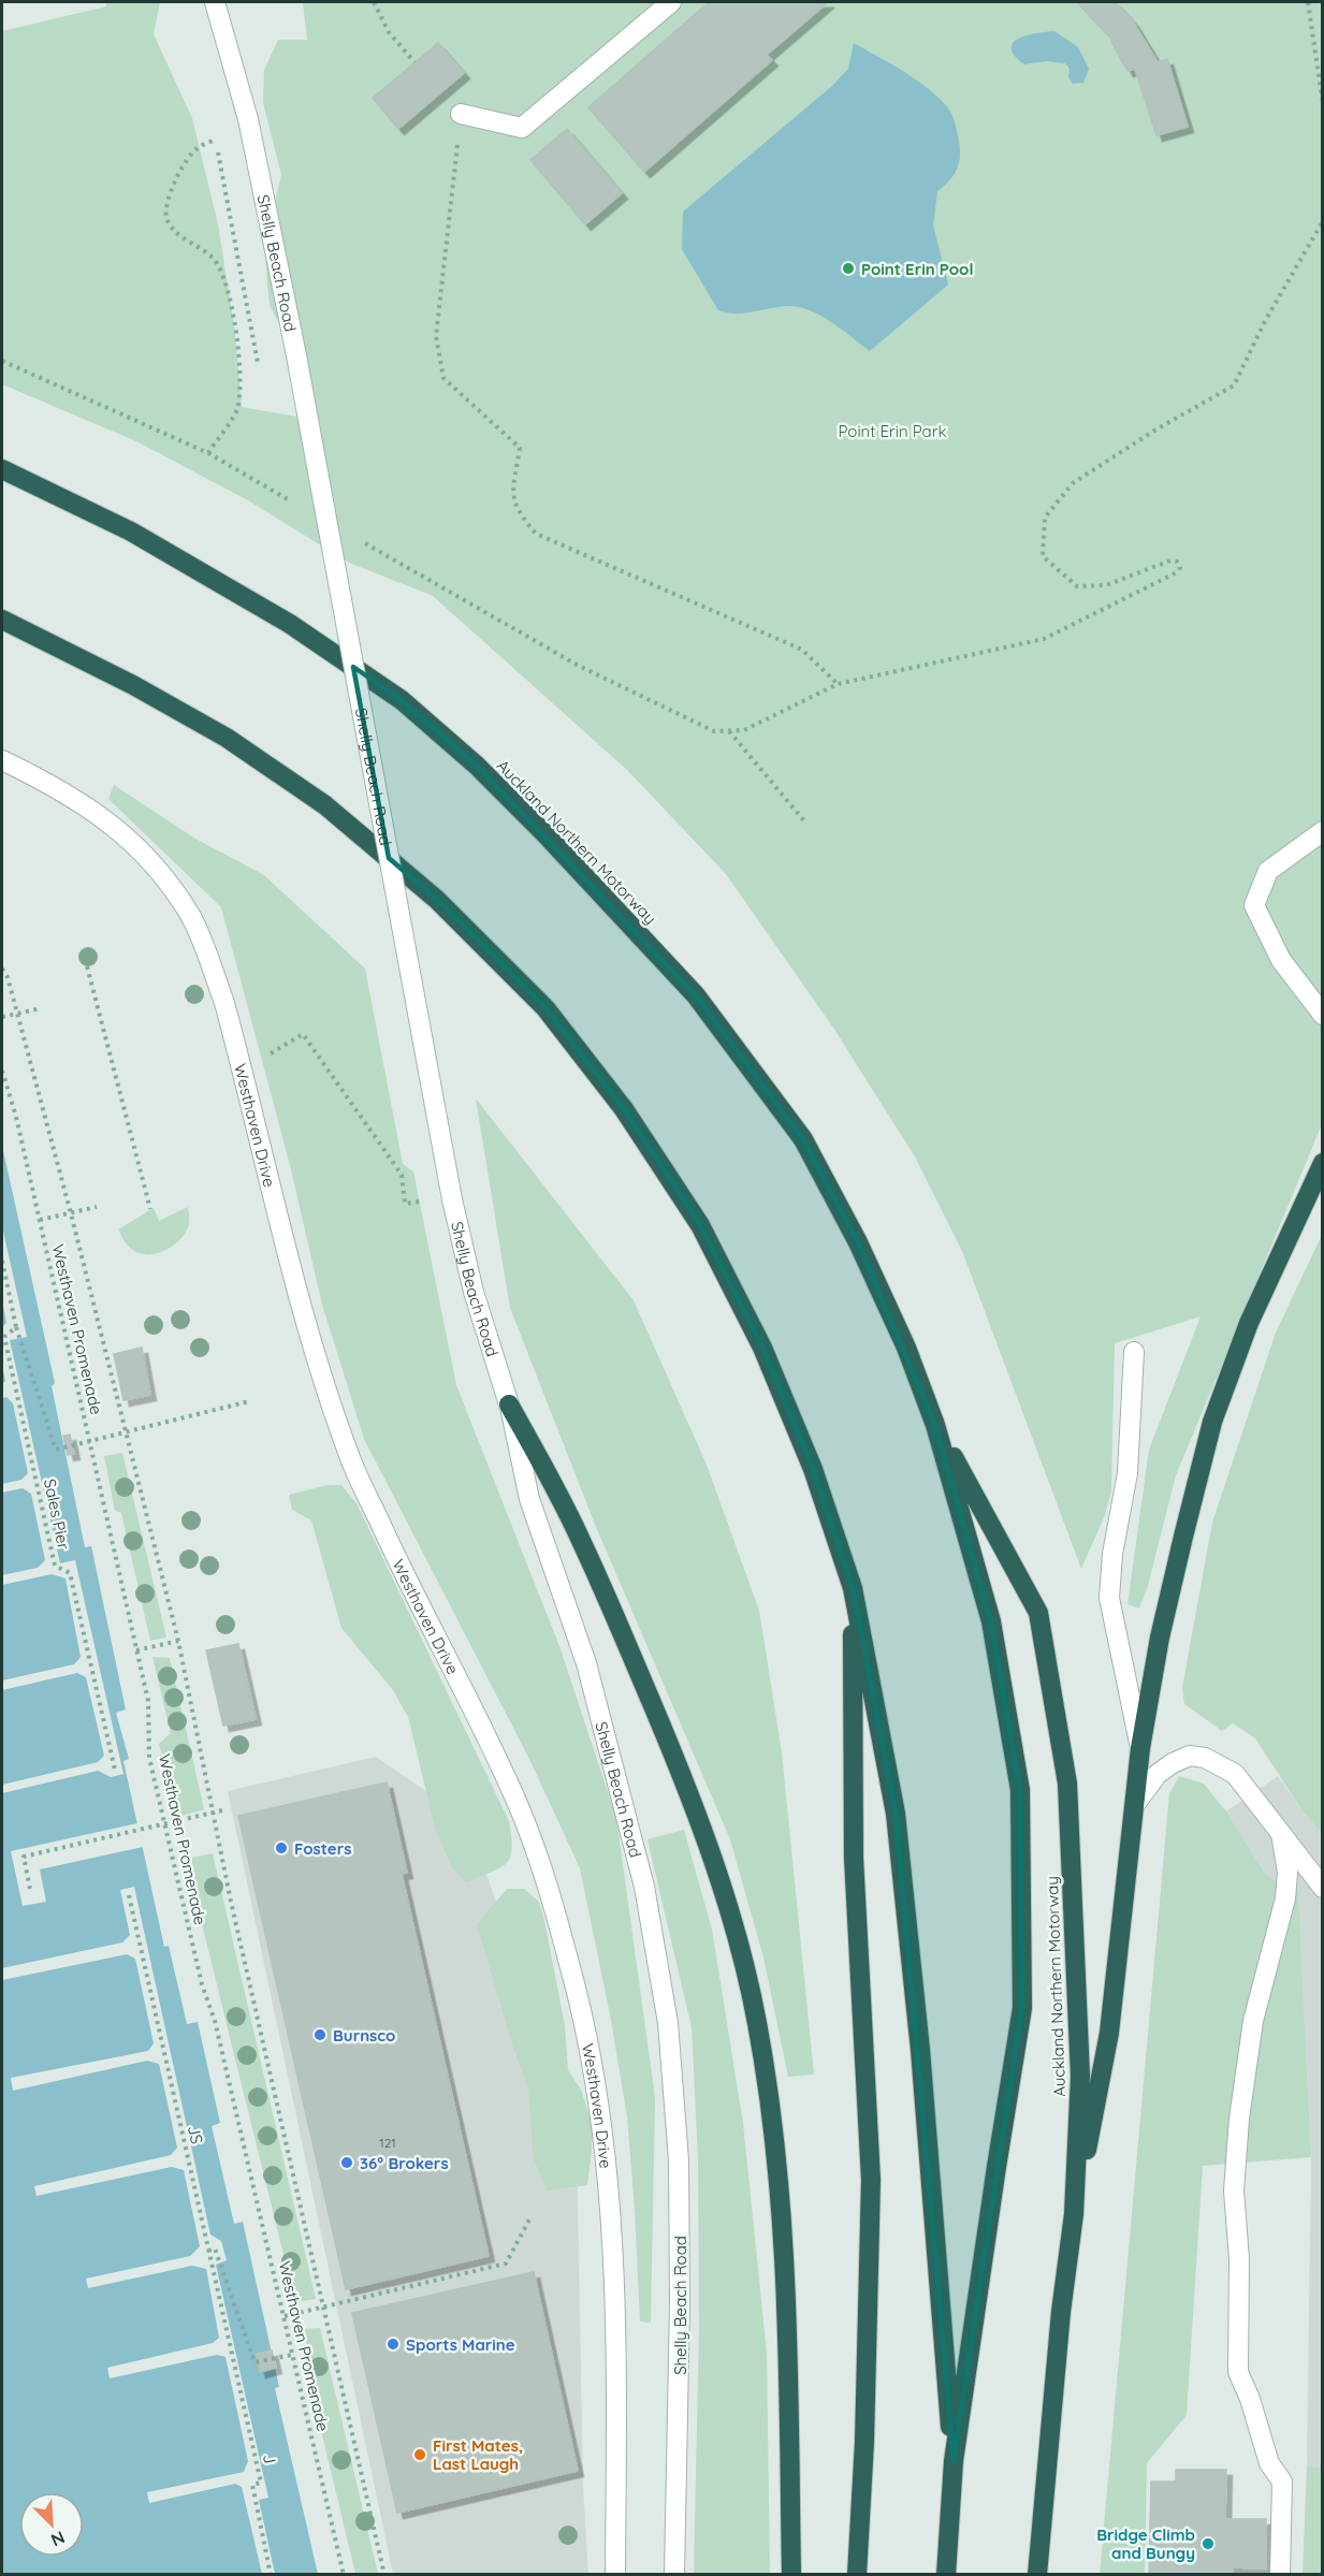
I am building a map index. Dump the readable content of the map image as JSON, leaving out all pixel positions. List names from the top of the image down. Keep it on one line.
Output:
{"streets":{"highway":["Auckland Northern Motorway"],"street":["Shelly Beach Road","Westhaven Drive"],"path":["Westhaven Promenade","Sales Pier","JS","J"]},"crossings":[["JS","J"]],"parks":["Point Erin Park"],"places":["Point Erin Pool","Fosters","Burnsco","36° Brokers","Sports Marine","First Mates, Last Laugh","Bridge Climb and Bungy"],"house_numbers":["121"],"north":"bottom right"}
